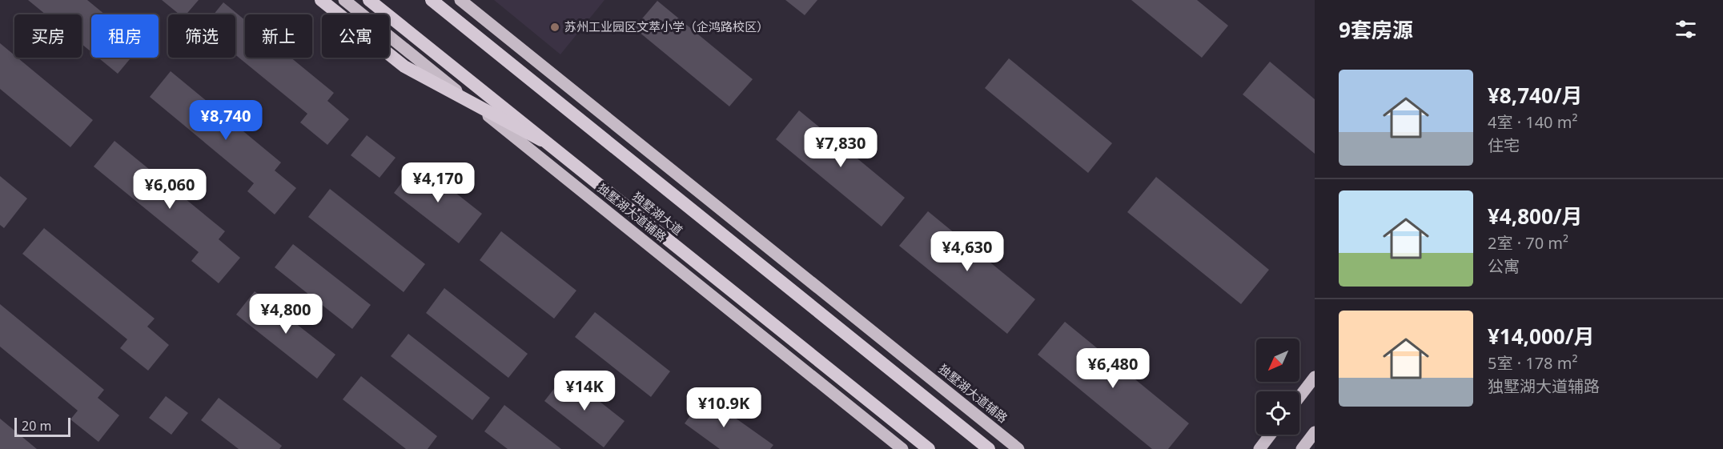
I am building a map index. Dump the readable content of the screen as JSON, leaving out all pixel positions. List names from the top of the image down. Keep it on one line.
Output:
{"streets":{"highway":["独墅湖大道"],"main road":["独墅湖大道辅路"]},"places":["苏州工业园区文萃小学（企鸿路校区）"],"scale_bar":"20 m","north":"bottom left","page":{"heading":"9套房源","chip":["买房","租房","筛选","新上","公寓"],"list":[{"name":"¥8,740/月","note":"4室 · 140 m² · 住宅"},{"name":"¥4,800/月","note":"2室 · 70 m² · 公寓"},{"name":"¥14,000/月","note":"5室 · 178 m² · 独墅湖大道辅路"}],"price":["¥8,740","¥7,830","¥4,170","¥6,060","¥4,630","¥4,800","¥6,480","¥14K","¥10.9K"],"scale":"20 m"}}
